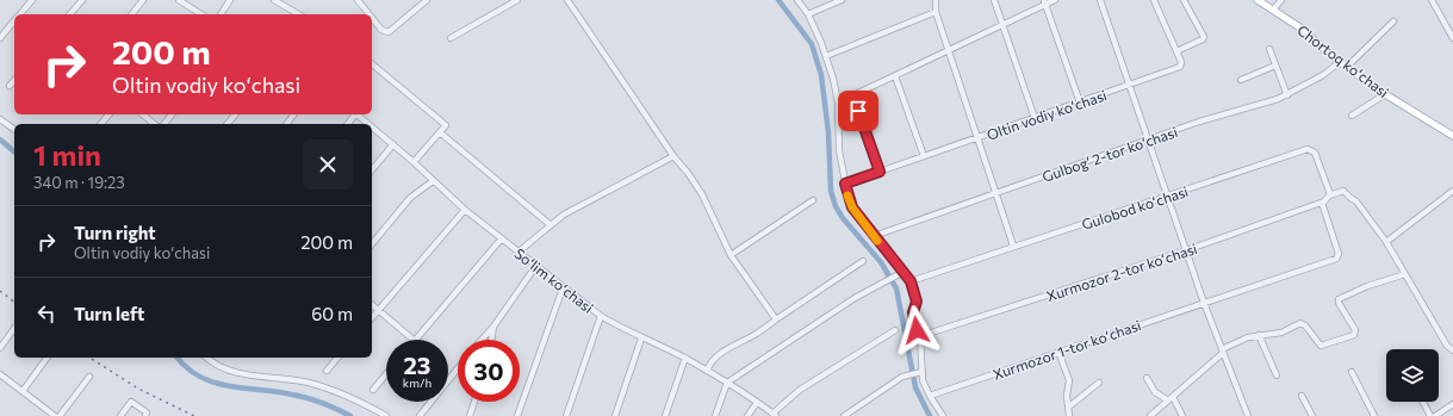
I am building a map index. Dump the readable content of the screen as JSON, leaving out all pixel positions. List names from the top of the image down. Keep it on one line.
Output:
{"streets":{"main road":["Chortoq koʻchasi"],"street":["Oltin vodiy koʻchasi","Gulbogʻ 2-tor koʻchasi","Gulobod koʻchasi","Xurmozor 2-tor koʻchasi","Soʻlim koʻchasi","Xurmozor 1-tor koʻchasi"]},"crossings":[["Chortoq koʻchasi","Gulbogʻ 2-tor koʻchasi"],["Gulobod koʻchasi","Xurmozor 2-tor koʻchasi"],["Xurmozor 2-tor koʻchasi","Xurmozor 1-tor koʻchasi"]],"page":{"turn":["200 m","Oltin vodiy koʻchasi"],"heading":["1 min","340 m · 19:23"],"list":[{"name":"Turn right","note":"Oltin vodiy koʻchasi","value":"200 m"},{"name":"Turn left","value":"60 m"}],"speed":"23 km/h","limit":"30"}}
